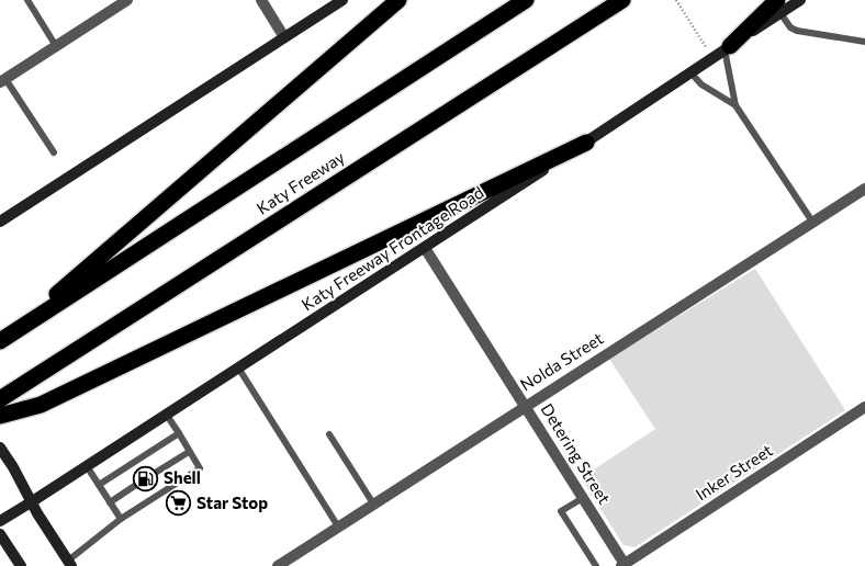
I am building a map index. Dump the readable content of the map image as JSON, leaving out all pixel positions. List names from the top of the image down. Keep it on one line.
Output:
{"streets":{"highway":["Katy Freeway"],"main road":["Katy Freeway Frontage Road"],"street":["Nolda Street","Detering Street","Inker Street"]},"crossings":[["Katy Freeway Frontage Road","Detering Street"],["Nolda Street","Detering Street"],["Detering Street","Inker Street"]],"places":{"fuel station":["Shell"],"supermarket":["Star Stop"]}}
